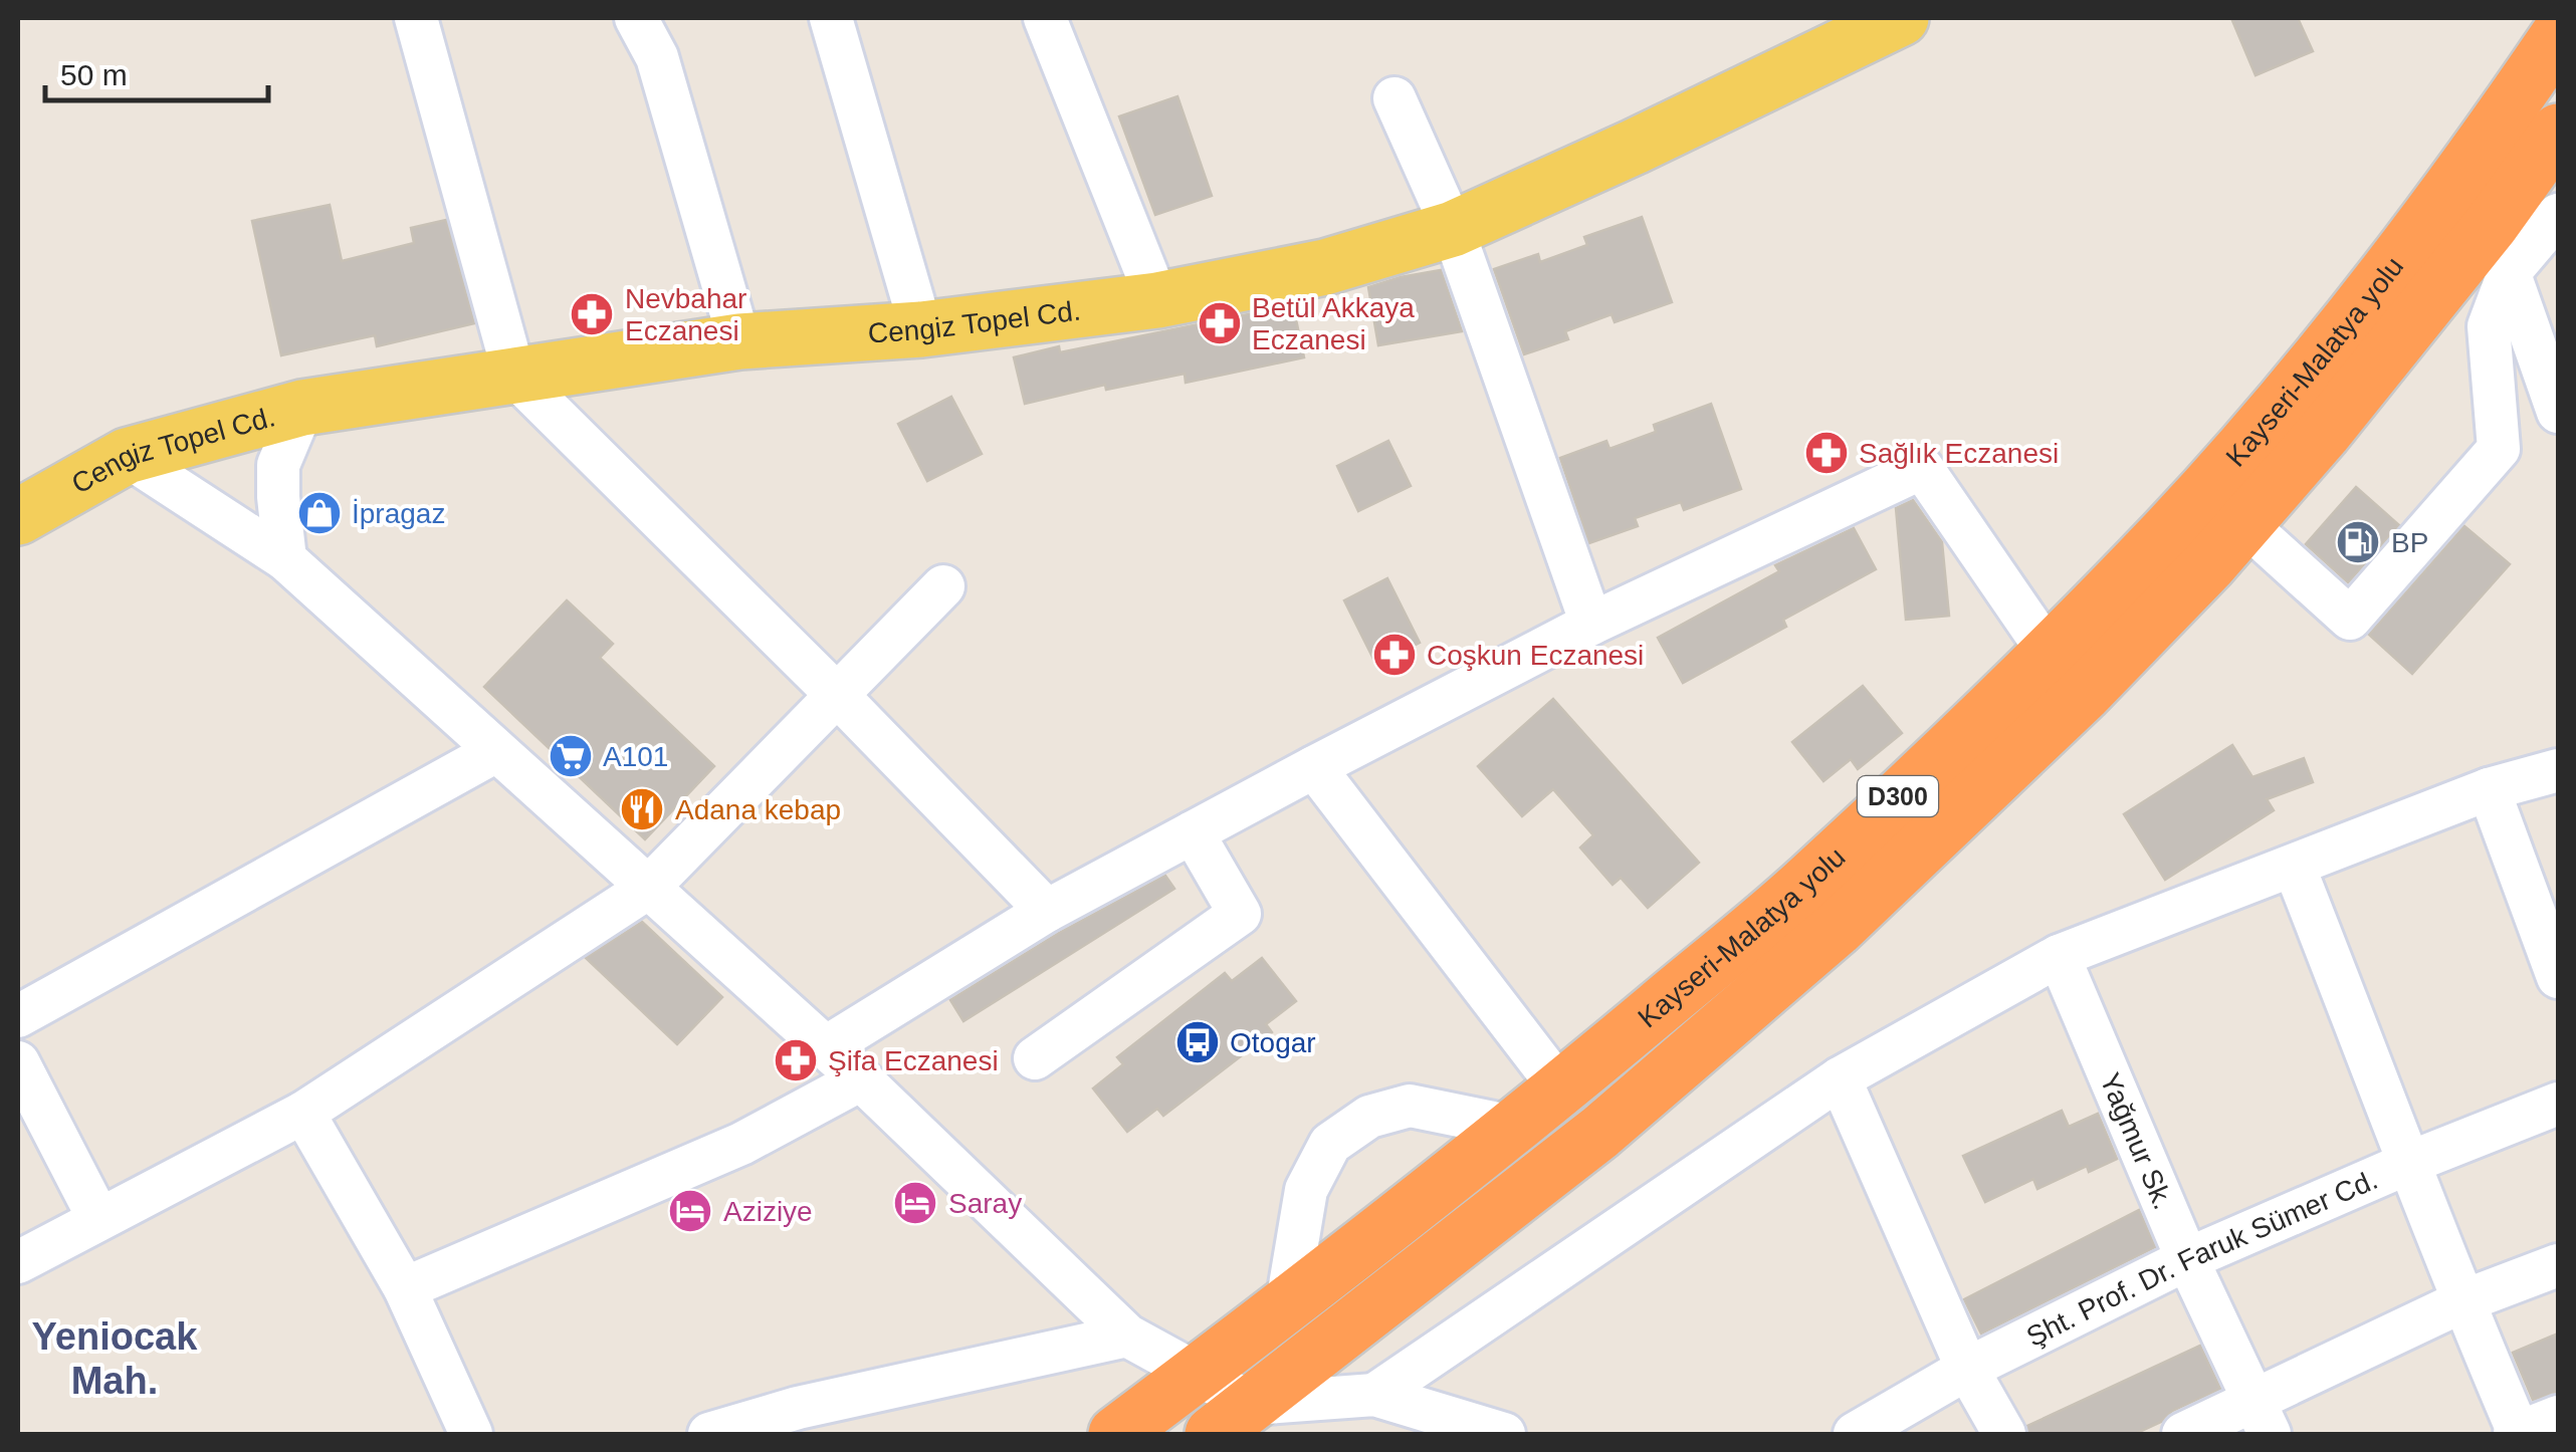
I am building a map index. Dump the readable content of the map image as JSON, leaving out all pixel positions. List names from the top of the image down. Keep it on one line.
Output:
{"streets":{"highway":["Kayseri-Malatya yolu","D300"],"main road":["Cengiz Topel Cd."],"street":["Yağmur Sk.","Şht. Prof. Dr. Faruk Sümer Cd."]},"crossings":[["Yağmur Sk.","Şht. Prof. Dr. Faruk Sümer Cd."]],"districts":["Yeniocak Mah."],"places":{"pharmacy":["Nevbahar Eczanesi","Betül Akkaya Eczanesi","Sağlık Eczanesi","Coşkun Eczanesi","Şifa Eczanesi"],"shop":["İpragaz"],"fuel station":["BP"],"supermarket":["A101"],"restaurant":["Adana kebap"],"bus stop":["Otogar"],"hotel":["Saray","Aziziye"]},"scale_bar":"50 m"}
